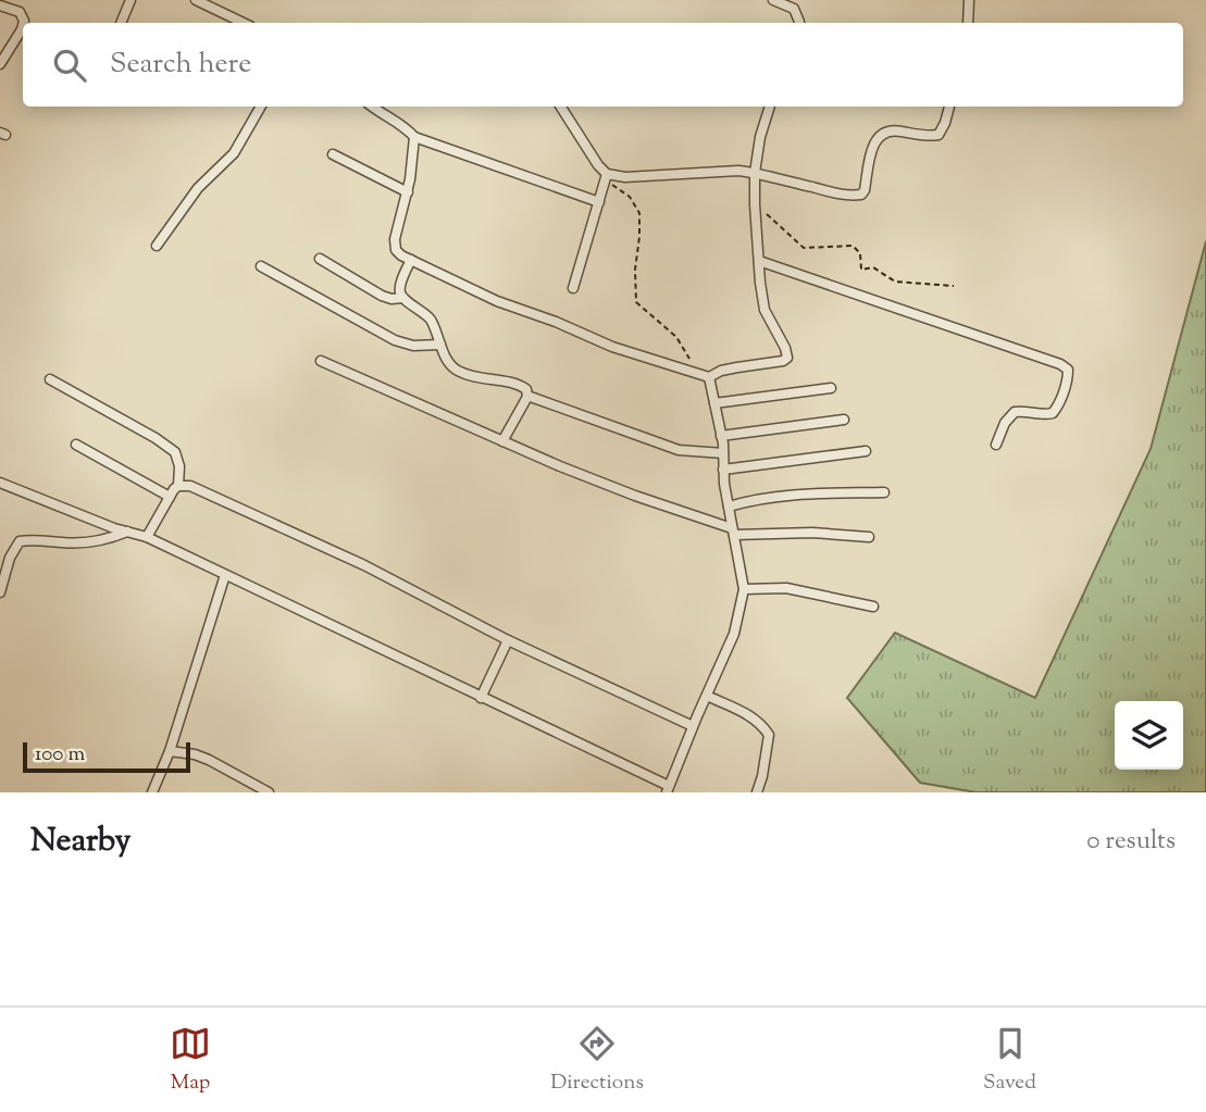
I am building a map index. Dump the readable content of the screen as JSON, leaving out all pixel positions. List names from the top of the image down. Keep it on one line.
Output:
{"scale_bar":"100 m","page":{"search":"Search here","scale":"100 m","heading":["Nearby","0 results"],"nav":["Map","Directions","Saved"]}}
